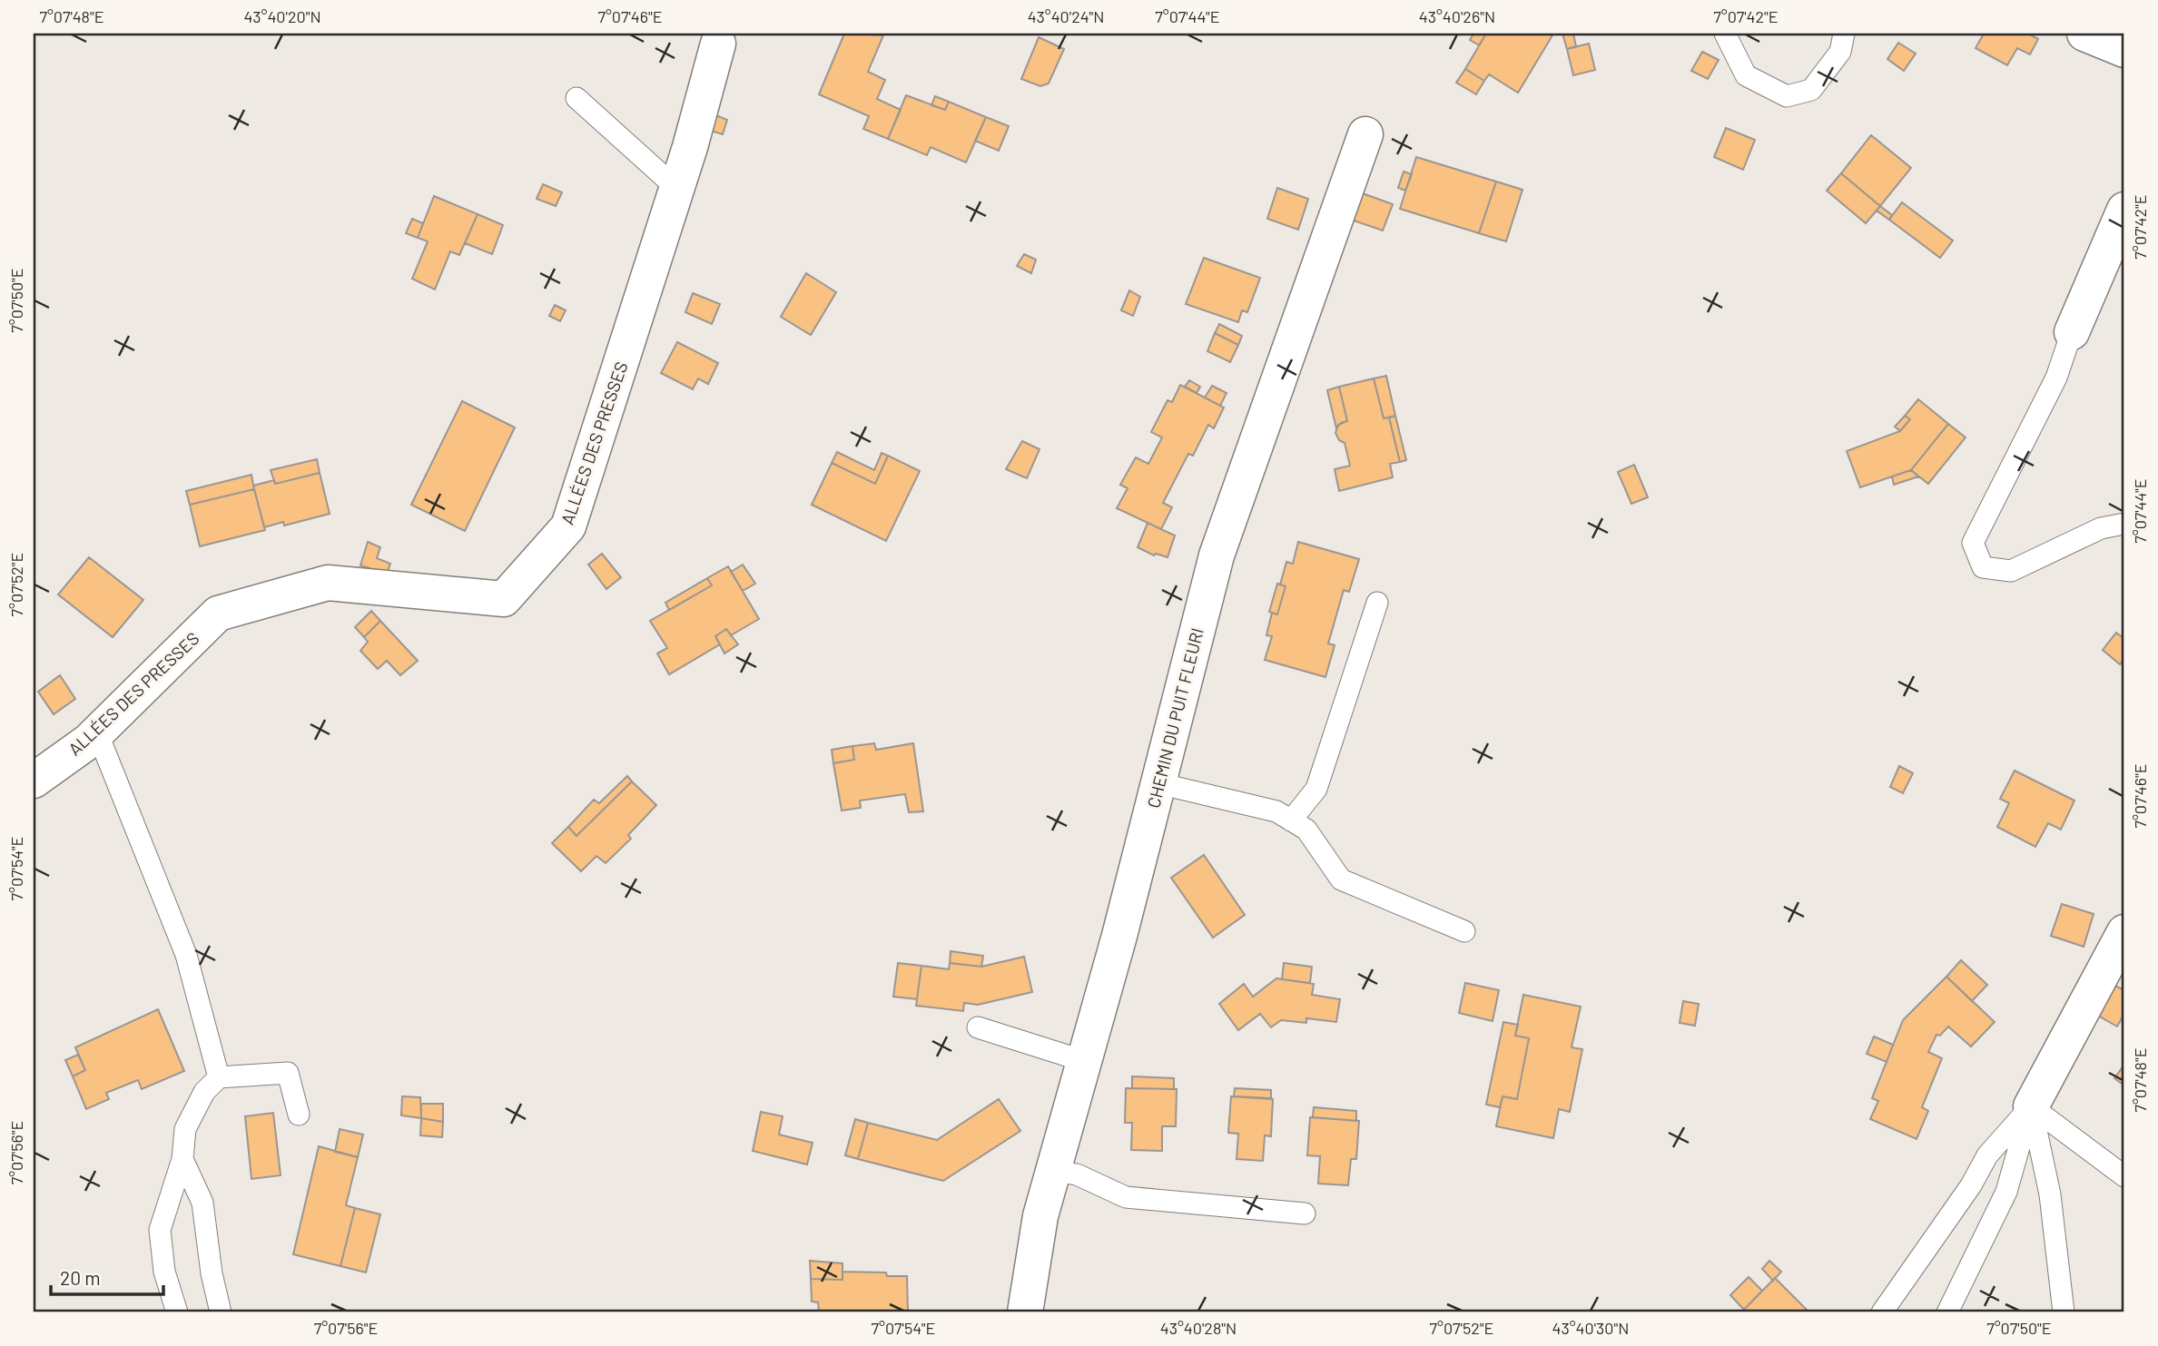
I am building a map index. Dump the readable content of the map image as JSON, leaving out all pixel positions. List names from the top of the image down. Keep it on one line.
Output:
{"streets":{"street":["ALLÉES DES PRESSES","CHEMIN DU PUIT FLEURI"]},"scale_bar":"20 m","coordinates":["7°07'48\"E","43°40'20\"N","7°07'46\"E","43°40'24\"N","7°07'44\"E","43°40'26\"N","7°07'42\"E","7°07'50\"E","7°07'52\"E","7°07'54\"E","7°07'56\"E","43°40'28\"N","43°40'30\"N"]}
